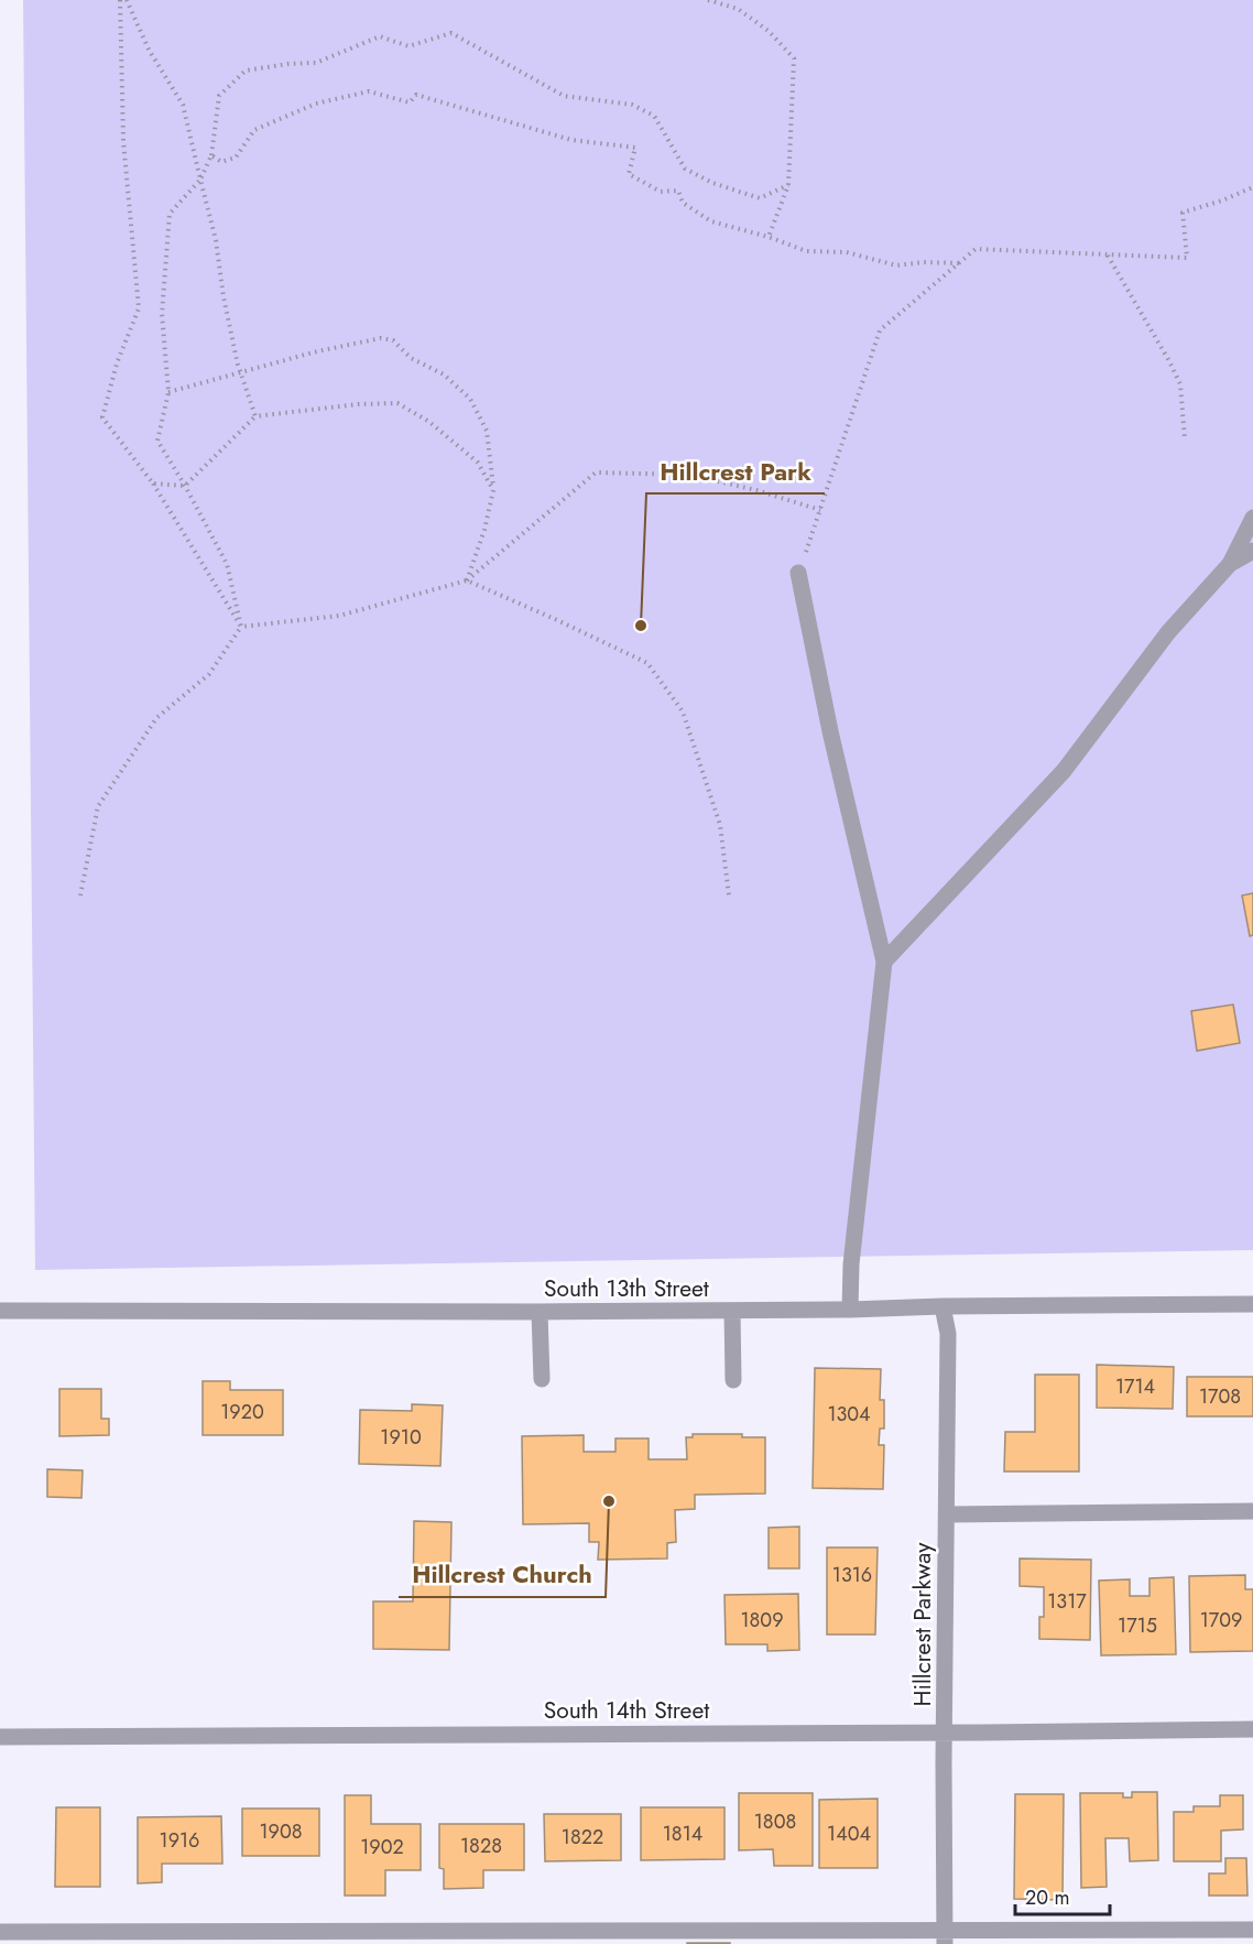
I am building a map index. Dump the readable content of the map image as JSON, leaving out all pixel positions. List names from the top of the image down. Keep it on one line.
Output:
{"streets":{"street":["South 13th Street","Hillcrest Parkway","South 14th Street"]},"crossings":[["South 13th Street","Hillcrest Parkway"],["Hillcrest Parkway","South 14th Street"]],"places":["Hillcrest Park","Hillcrest Church"],"house_numbers":["1714","1708","1920","1304","1910","1316","1317","1809","1709","1715","1808","1908","1814","1404","1822","1916","1828","1902"],"scale_bar":"20 m"}
